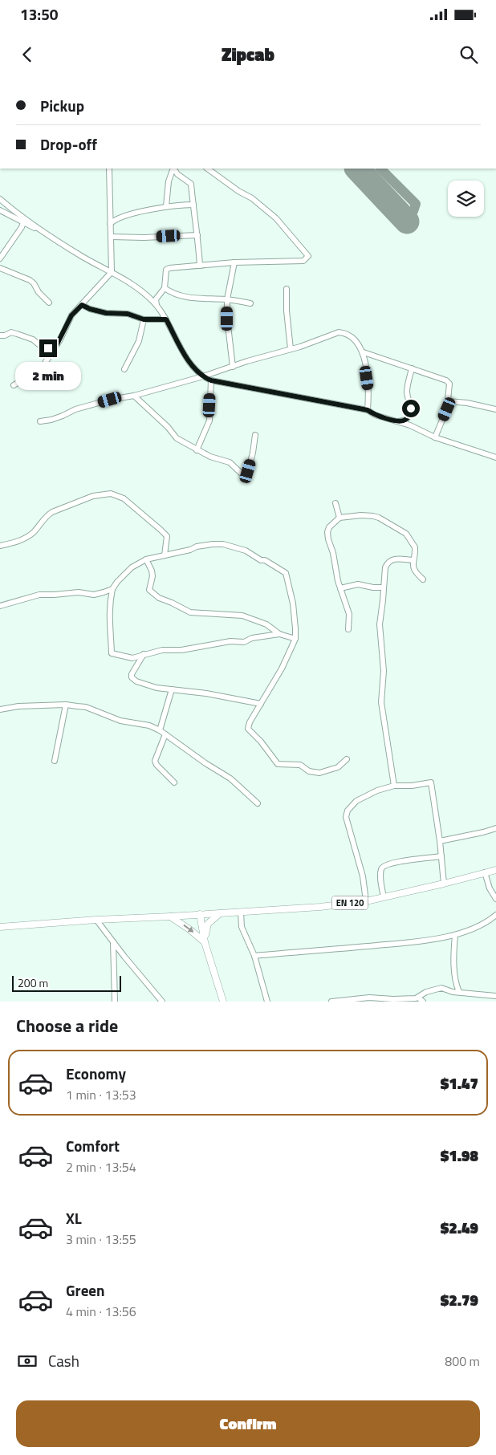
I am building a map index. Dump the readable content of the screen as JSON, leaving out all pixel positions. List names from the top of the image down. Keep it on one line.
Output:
{"streets":{"main road":["EN 120"]},"scale_bar":"200 m","page":{"status":"13:50","header":"Zipcab","banner":["Pickup","Drop-off"],"bubble":"2 min","scale":"200 m","heading":"Choose a ride","list":[{"name":"Economy","note":"1 min · 13:53","value":"$1.47"},{"name":"Comfort","note":"2 min · 13:54","value":"$1.98"},{"name":"XL","note":"3 min · 13:55","value":"$2.49"},{"name":"Green","note":"4 min · 13:56","value":"$2.79"}],"pay":["Cash","800 m"],"buttons":"Confirm"}}
